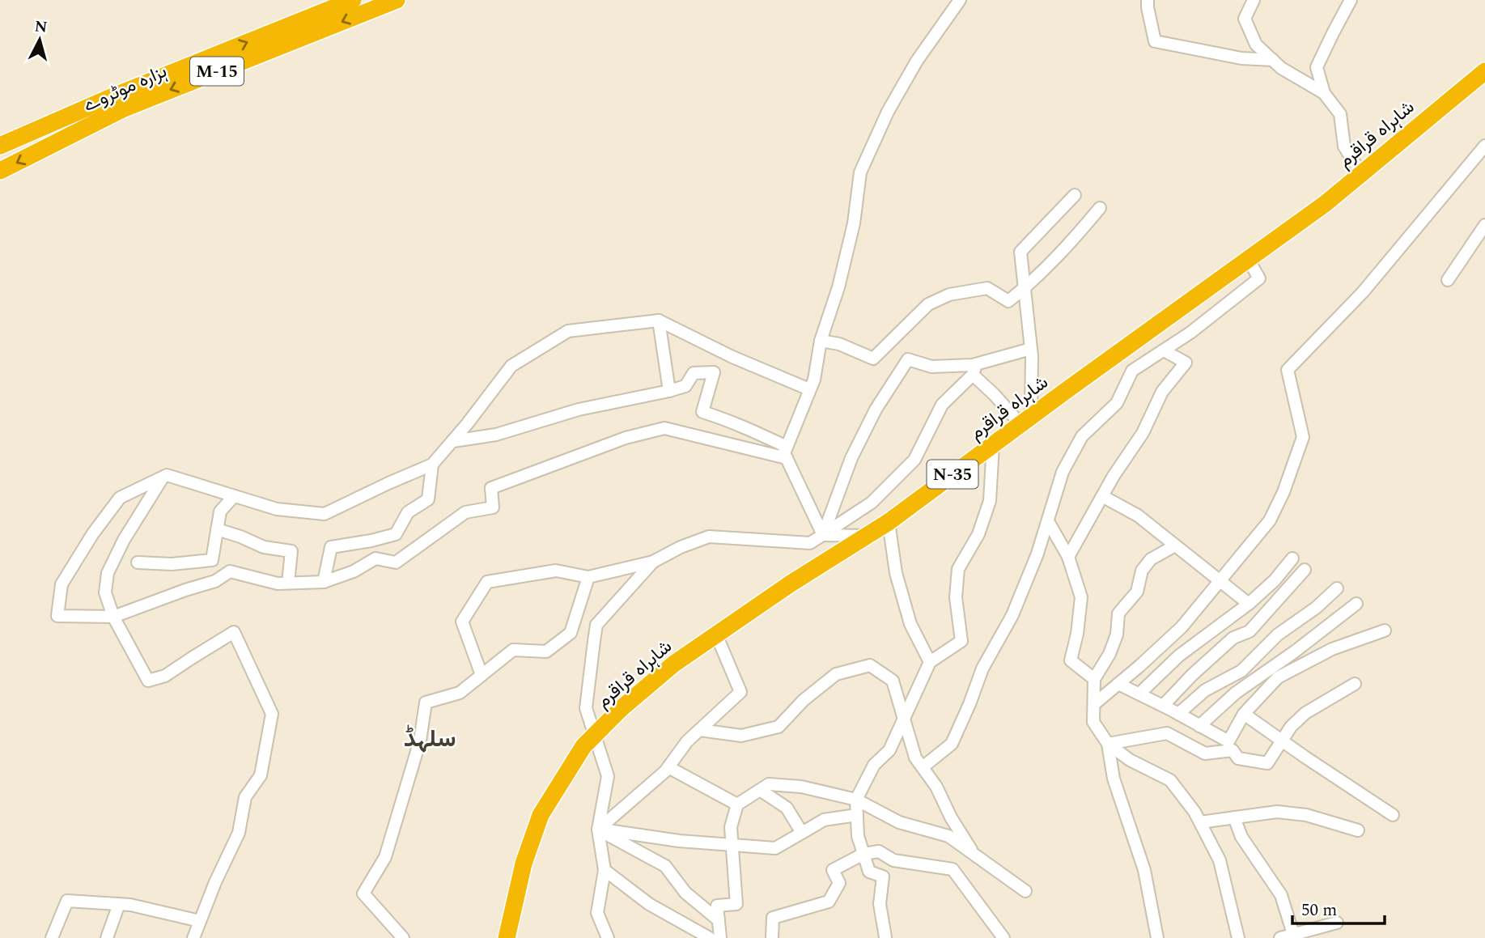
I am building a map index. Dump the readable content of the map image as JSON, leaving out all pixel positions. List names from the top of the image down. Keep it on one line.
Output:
{"streets":{"highway":["M-15","ہزارہ موٹروے","شاہراہ قراقرم","N-35"]},"districts":["سلہڈ"],"scale_bar":"50 m","north":"top"}
